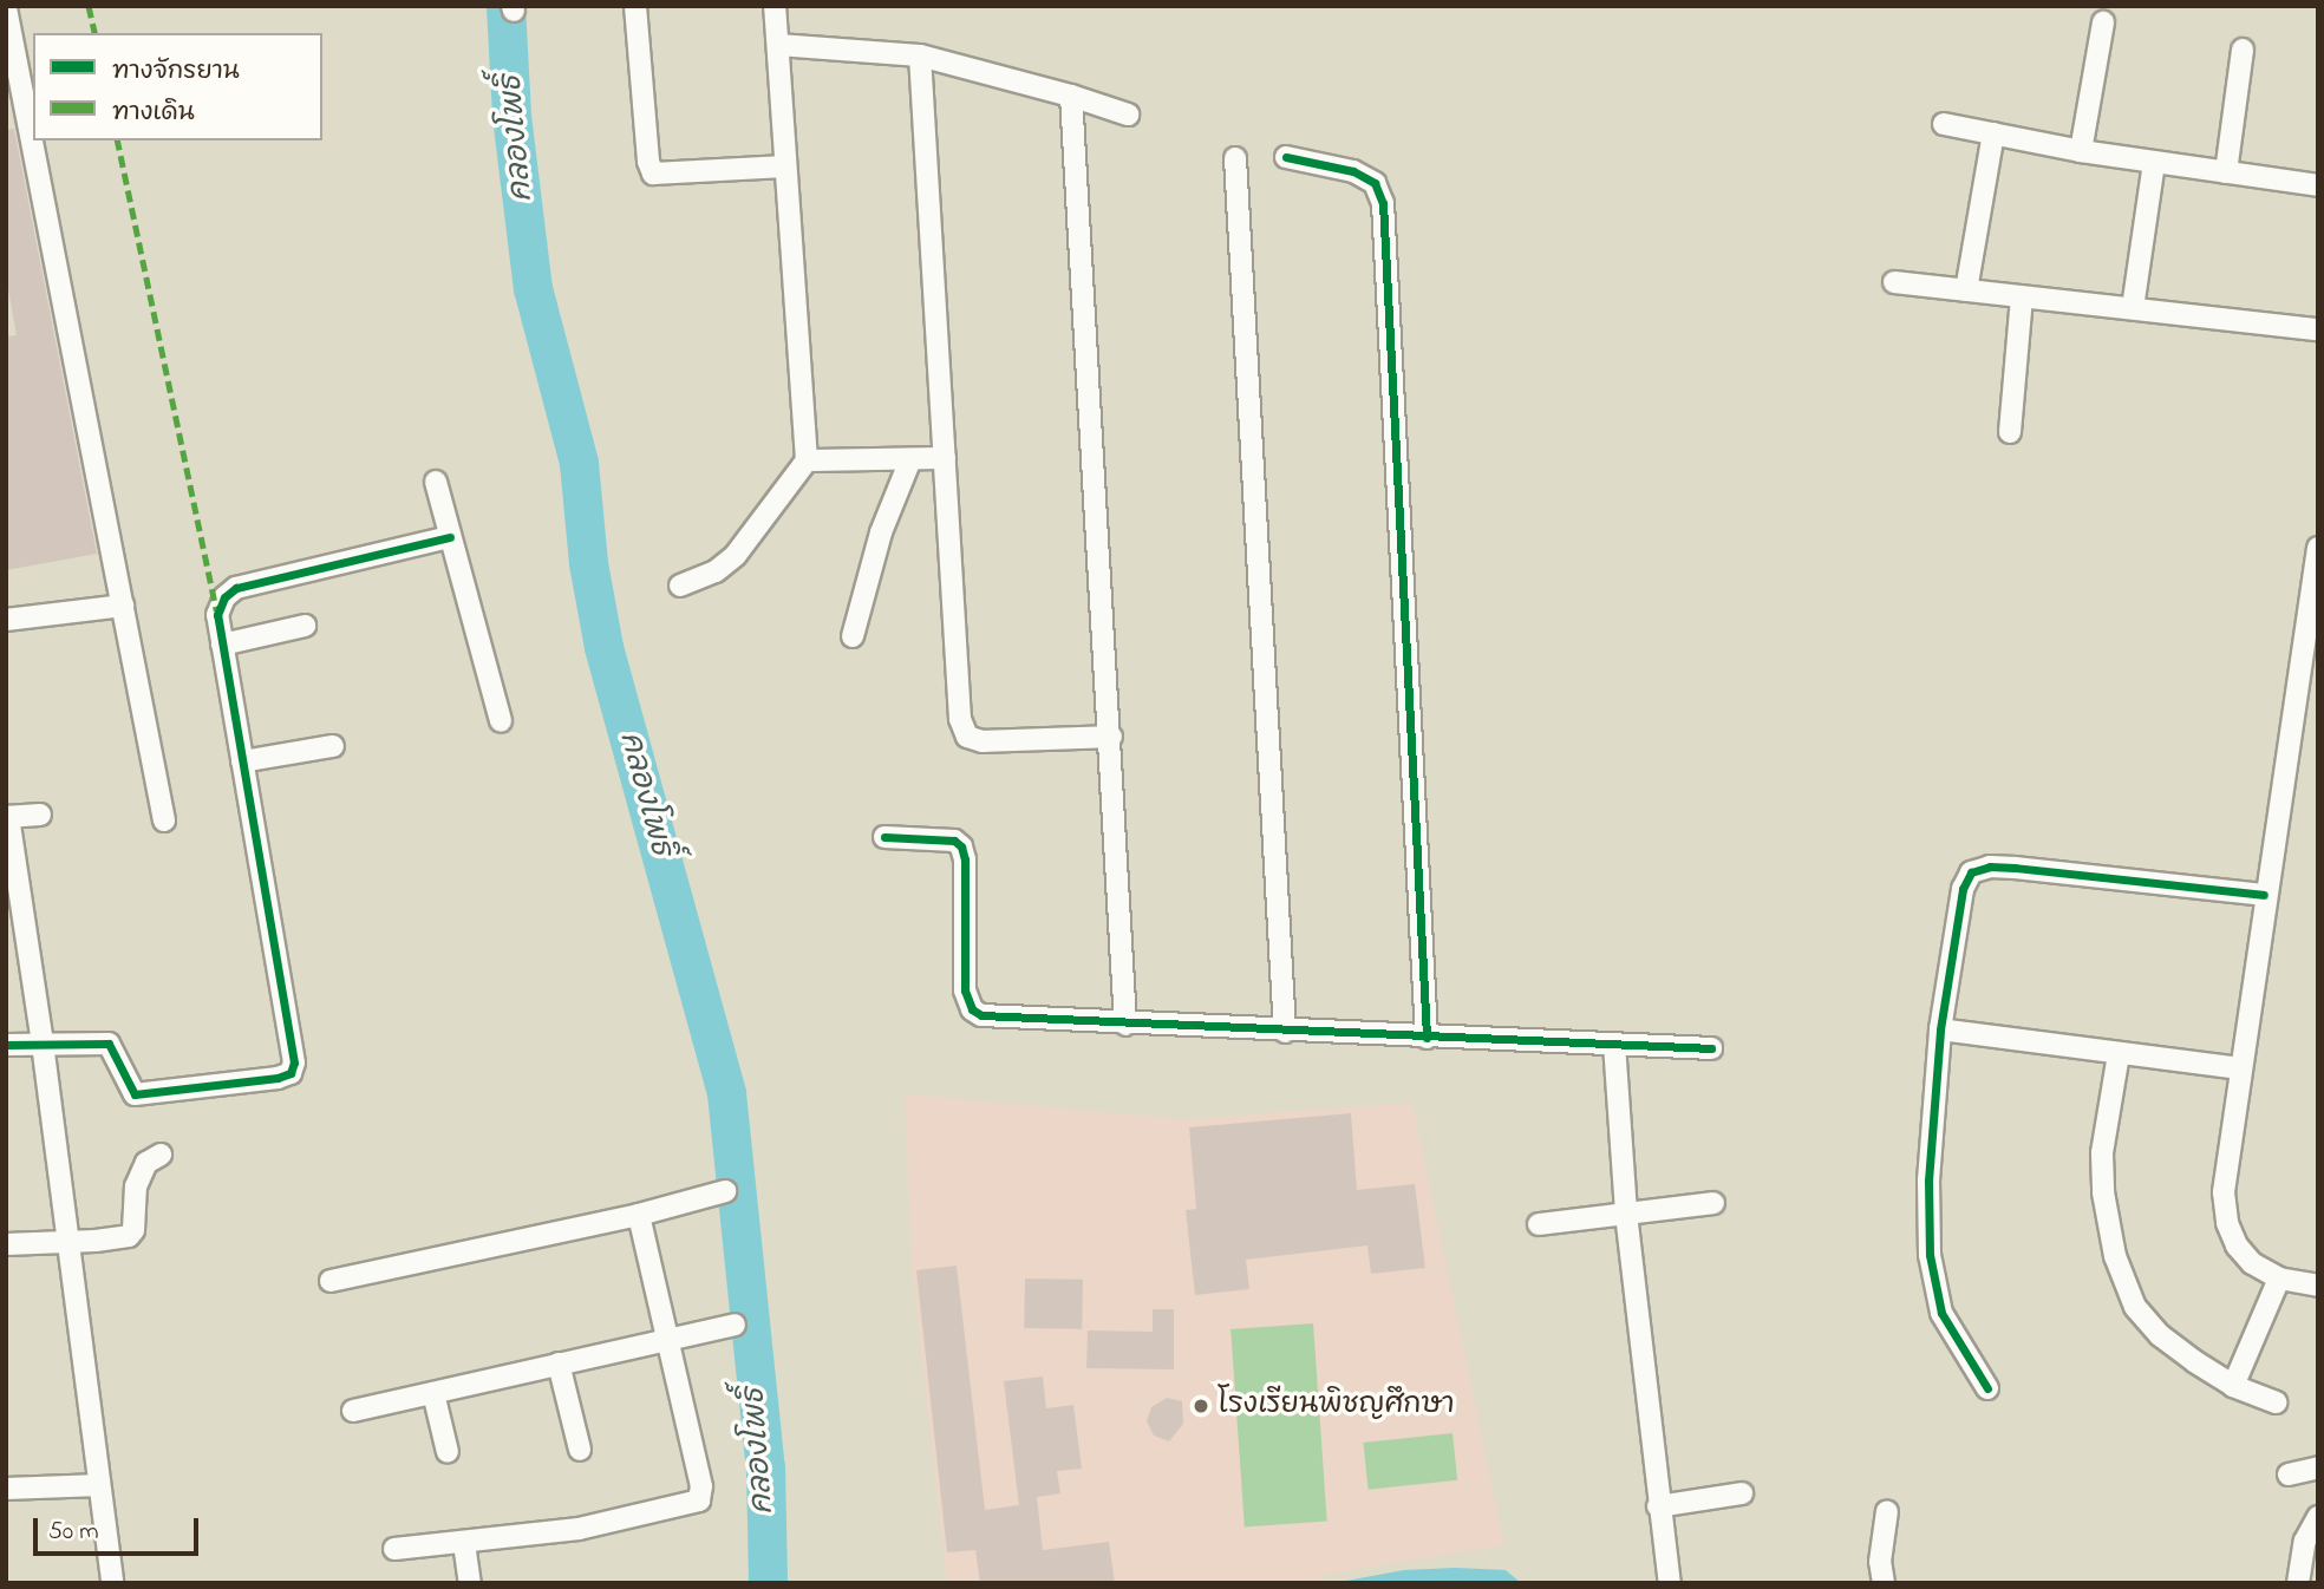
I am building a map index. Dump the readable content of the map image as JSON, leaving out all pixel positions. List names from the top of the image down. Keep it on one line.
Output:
{"water":["คลองโพธิ์"],"places":["โรงเรียนพิชญศึกษา"],"legend":["ทางจักรยาน","ทางเดิน"],"scale_bar":"50 m"}
